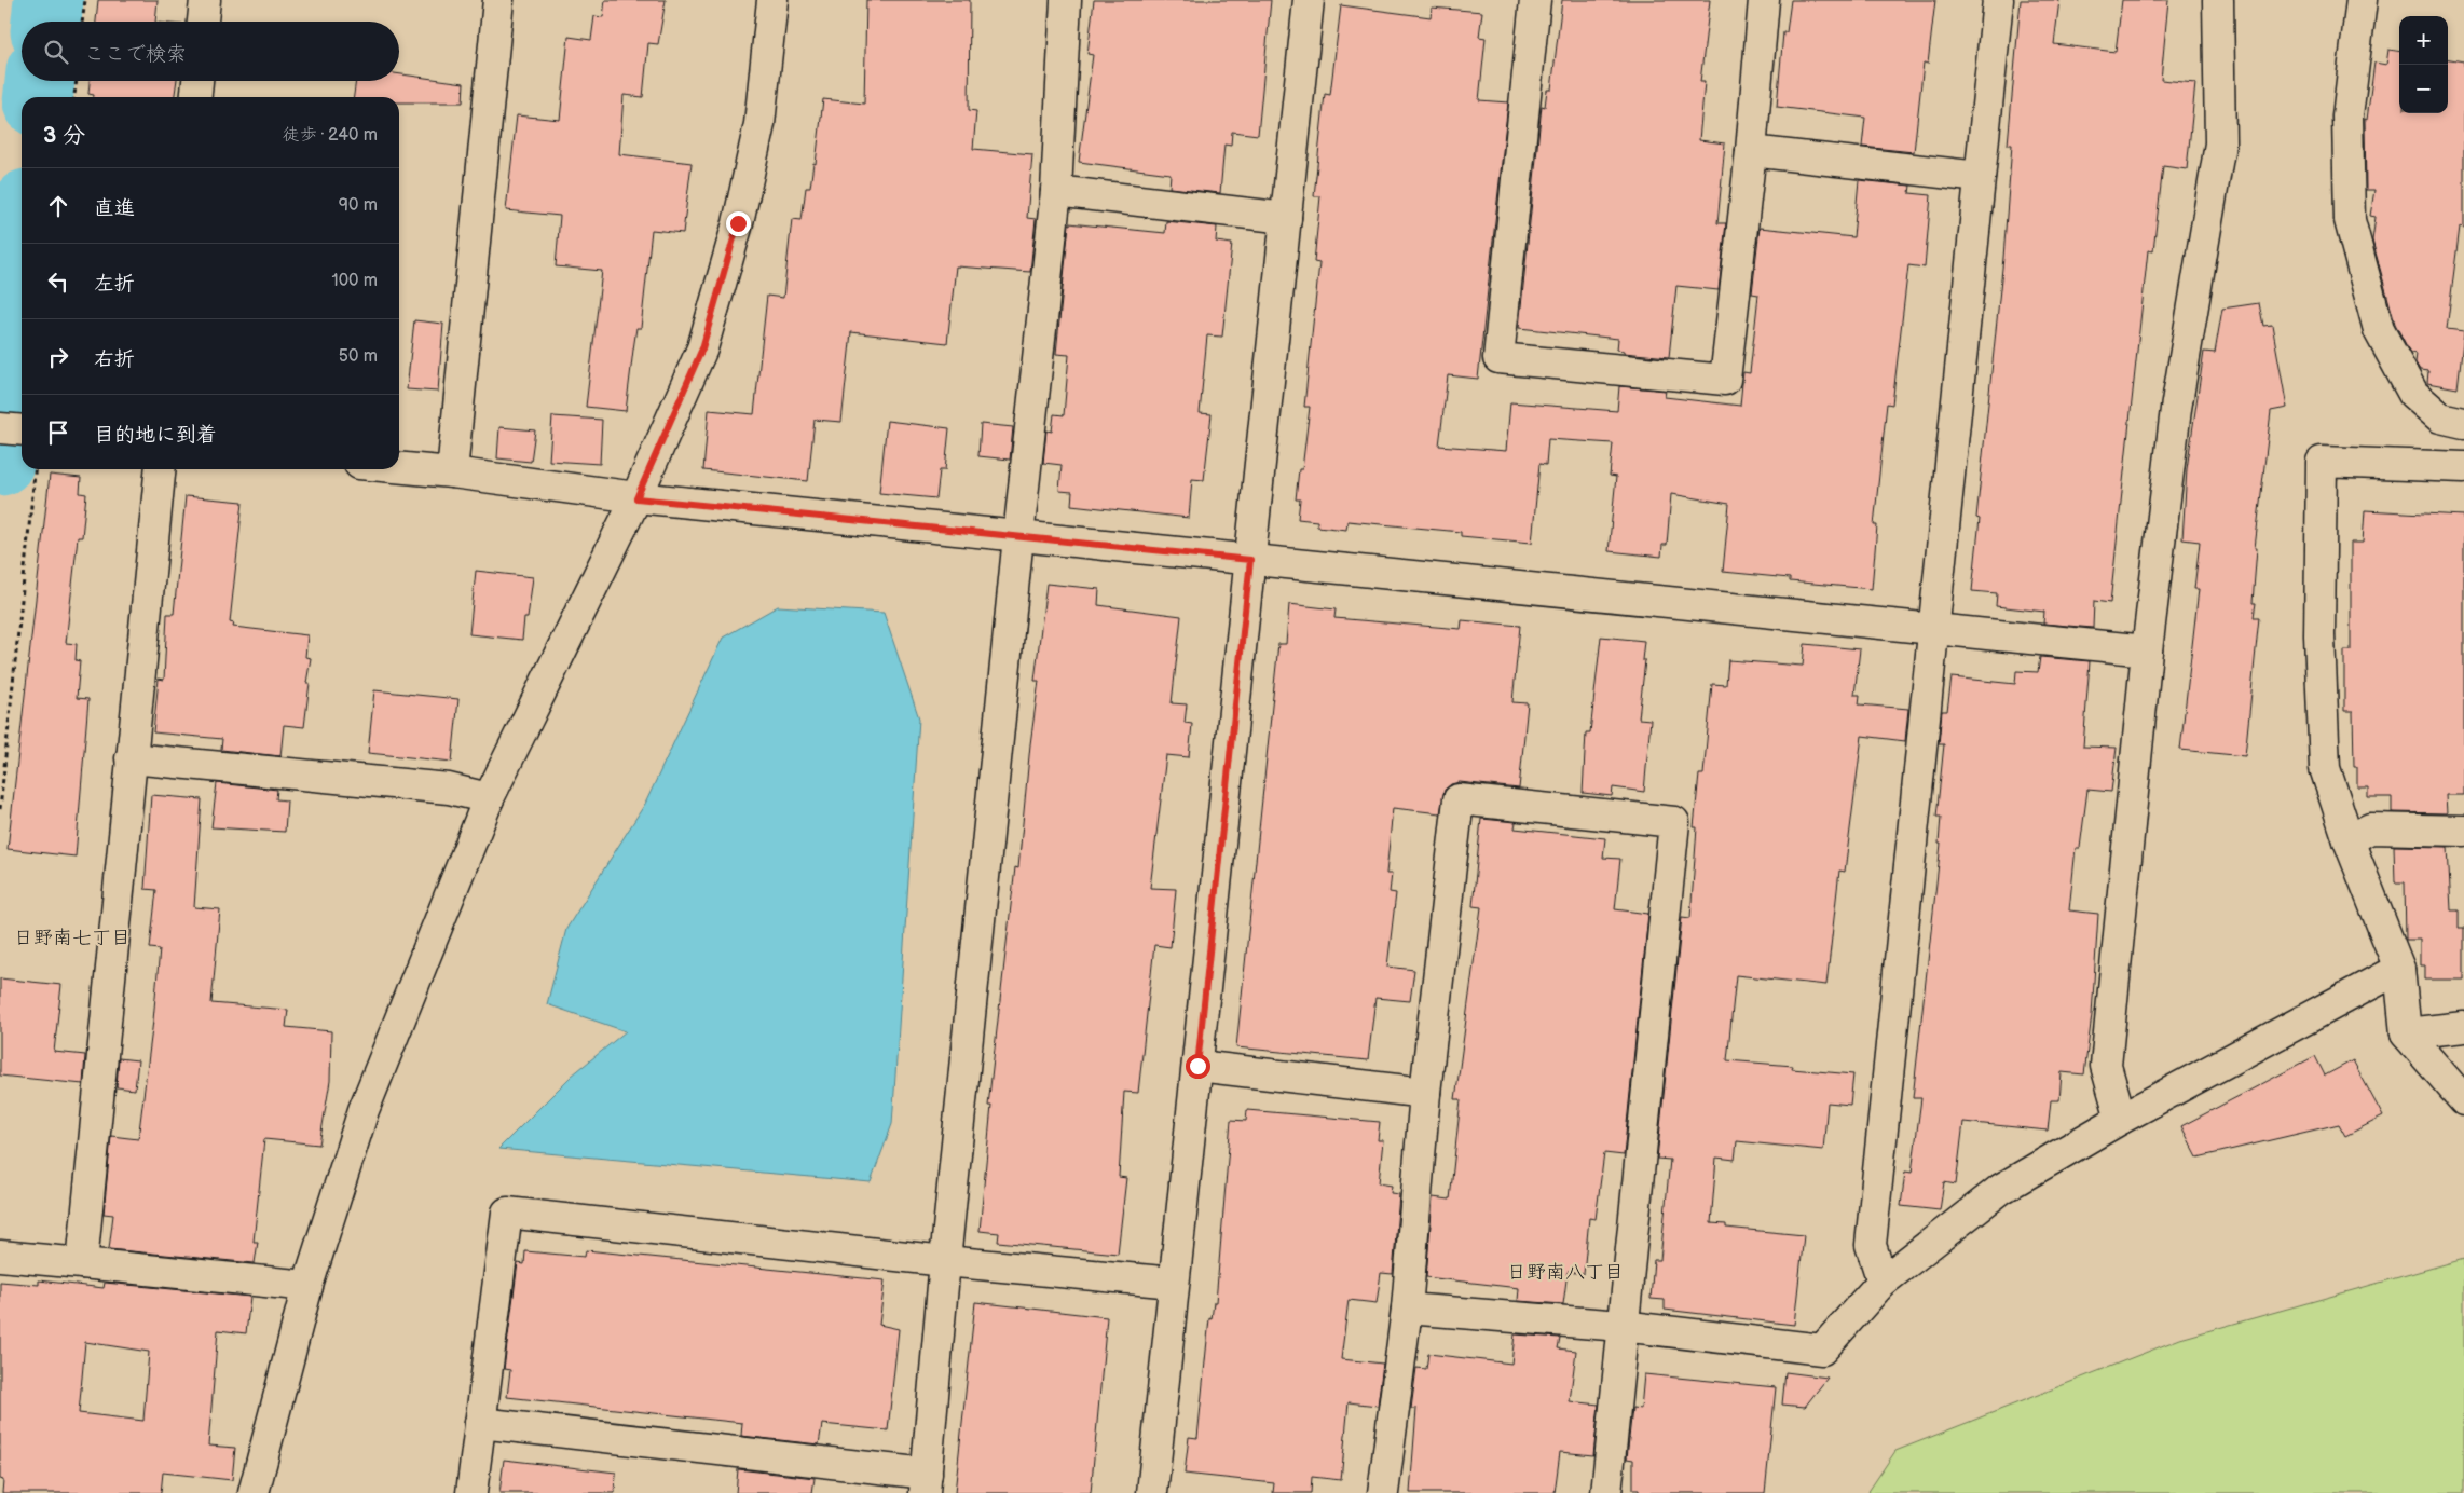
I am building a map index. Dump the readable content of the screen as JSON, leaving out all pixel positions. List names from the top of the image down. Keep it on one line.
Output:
{"districts":["日野南七丁目","日野南八丁目"],"page":{"map_buttons":["+","−"],"search":"ここで検索","heading":["3 分","徒歩 · 240 m"],"list":[["直進","90 m"],["左折","100 m"],["右折","50 m"],"目的地に到着"]}}
